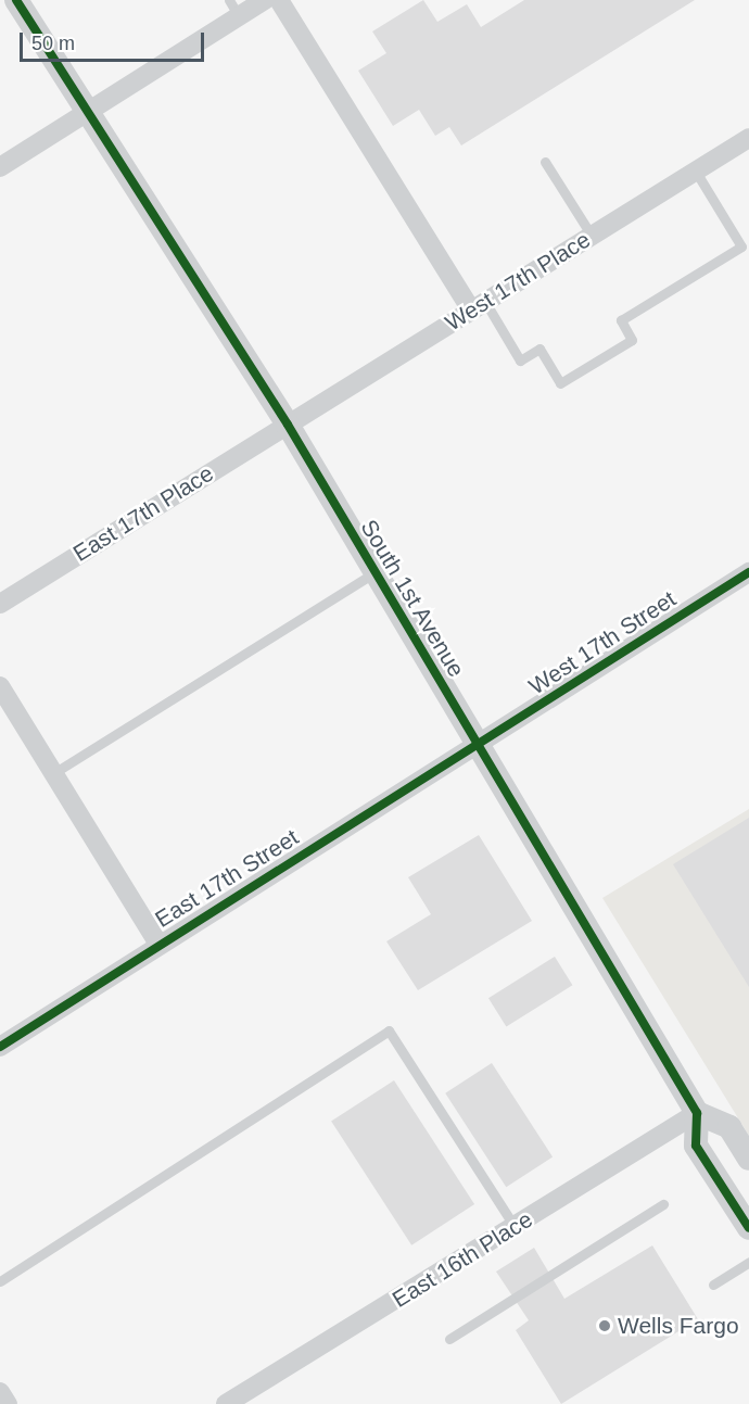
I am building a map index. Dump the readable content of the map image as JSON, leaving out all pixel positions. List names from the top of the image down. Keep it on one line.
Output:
{"streets":{"street":["West 17th Place","East 17th Place","South 1st Avenue","West 17th Street","East 17th Street","East 16th Place"]},"crossings":[["West 17th Place","East 17th Place"],["West 17th Place","South 1st Avenue"],["East 17th Place","South 1st Avenue"],["South 1st Avenue","West 17th Street"],["South 1st Avenue","East 17th Street"],["South 1st Avenue","East 16th Place"],["West 17th Street","East 17th Street"]],"places":["Wells Fargo"],"scale_bar":"50 m"}
